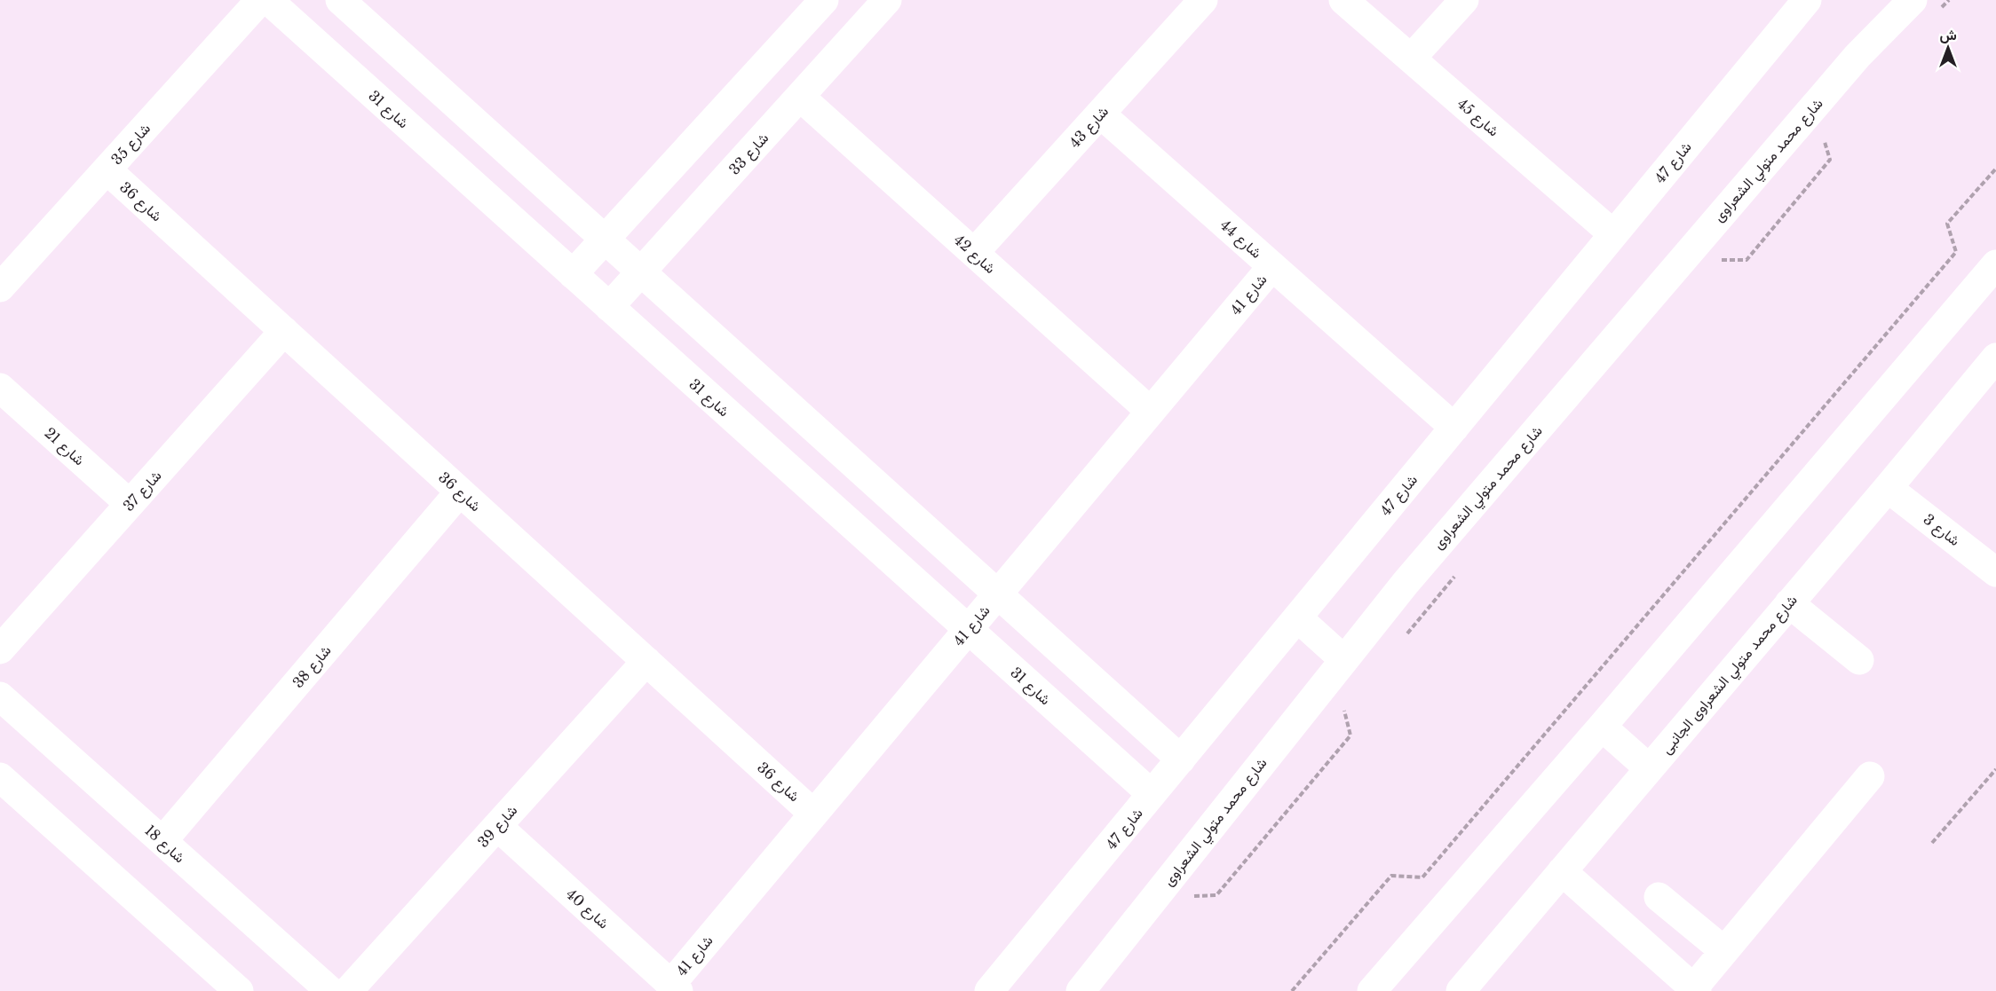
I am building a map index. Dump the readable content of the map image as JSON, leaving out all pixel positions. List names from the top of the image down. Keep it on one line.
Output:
{"streets":{"street":["شارع 31","شارع 45","شارع 43","شارع 35","شارع 33","شارع محمد متولي الشعراوى","شارع 47","شارع 36","شارع 44","شارع 42","شارع 41","شارع 21","شارع 37","شارع 3","شارع 38","شارع محمد متولي الشعراوى الجانبى","شارع 39","شارع 18","شارع 40"]},"crossings":[["شارع 31","شارع 33"],["شارع 31","شارع 47"],["شارع 31","شارع 41"],["شارع 45","شارع 47"],["شارع 43","شارع 44"],["شارع 43","شارع 42"],["شارع 35","شارع 36"],["شارع 33","شارع 42"],["شارع 47","شارع 44"],["شارع 36","شارع 41"],["شارع 36","شارع 37"],["شارع 36","شارع 38"],["شارع 36","شارع 39"],["شارع 44","شارع 41"],["شارع 42","شارع 41"],["شارع 41","شارع 40"],["شارع 21","شارع 37"],["شارع 3","شارع محمد متولي الشعراوى الجانبى"],["شارع 38","شارع 18"],["شارع 39","شارع 40"]],"north":"top"}
